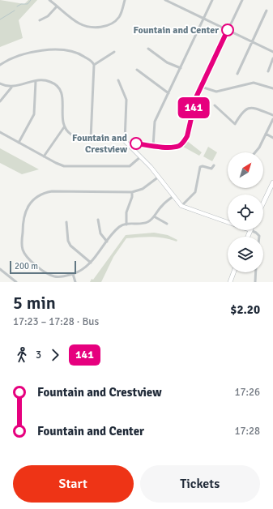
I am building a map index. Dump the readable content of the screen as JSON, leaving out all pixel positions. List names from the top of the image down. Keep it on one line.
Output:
{"places":["Fountain and Center","Fountain and Crestview"],"lines":["bus line 141"],"scale_bar":"200 m","north":"top right","page":{"on_map":"141","scale":"200 m","heading":["5 min","17:23 – 17:28 · Bus","$2.20"],"legs":["3","141"],"list":[{"name":"Fountain and Crestview","value":"17:26"},{"name":"Fountain and Center","value":"17:28"}],"buttons":["Start","Tickets"]}}
